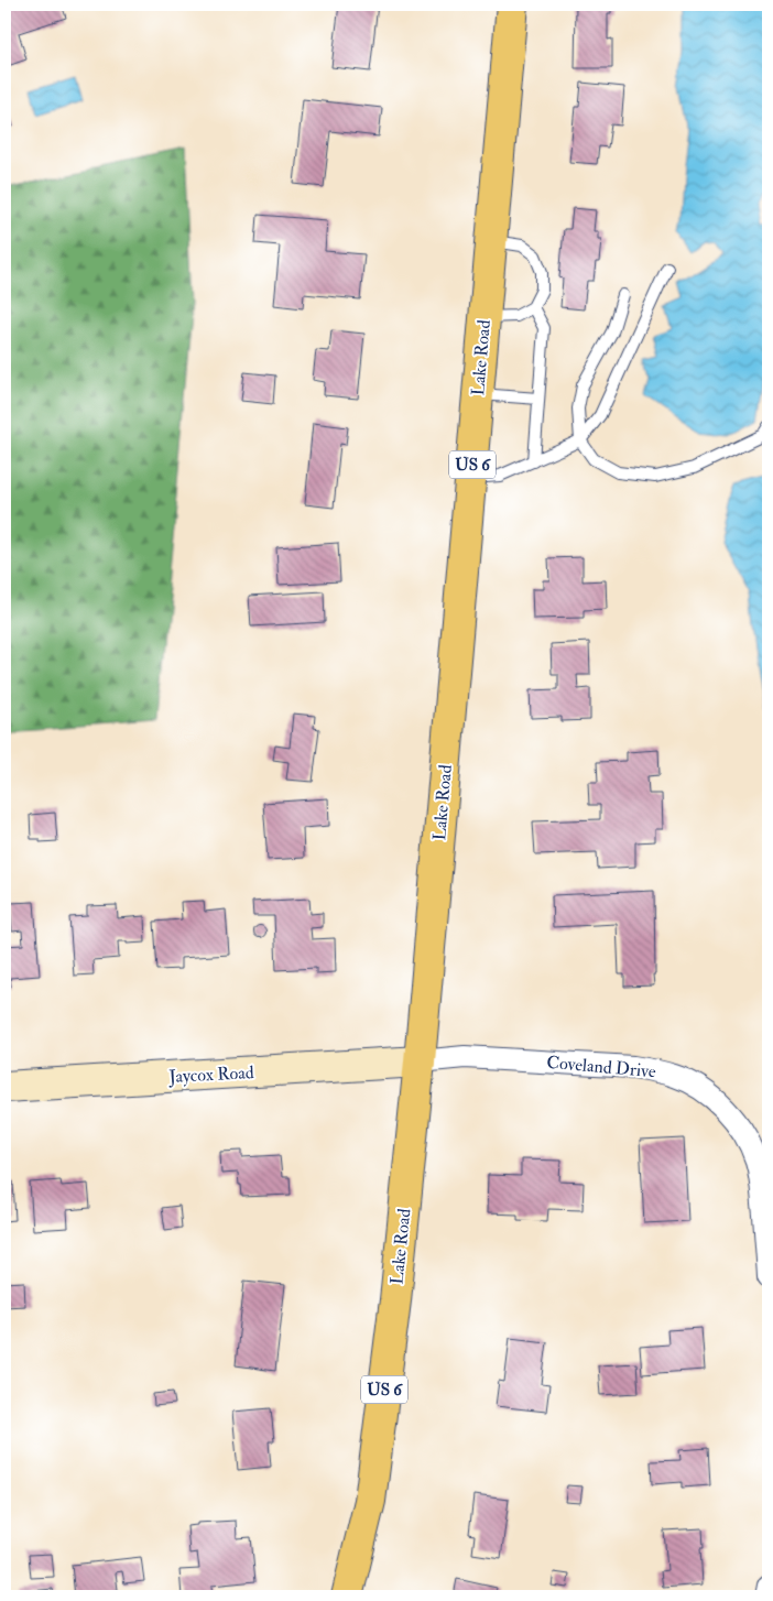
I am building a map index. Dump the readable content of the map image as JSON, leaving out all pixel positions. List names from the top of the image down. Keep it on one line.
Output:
{"streets":{"main road":["Lake Road","US 6"],"street":["Coveland Drive","Jaycox Road"]},"crossings":[["Lake Road","Coveland Drive"],["Lake Road","Jaycox Road"],["Coveland Drive","Jaycox Road"]]}
